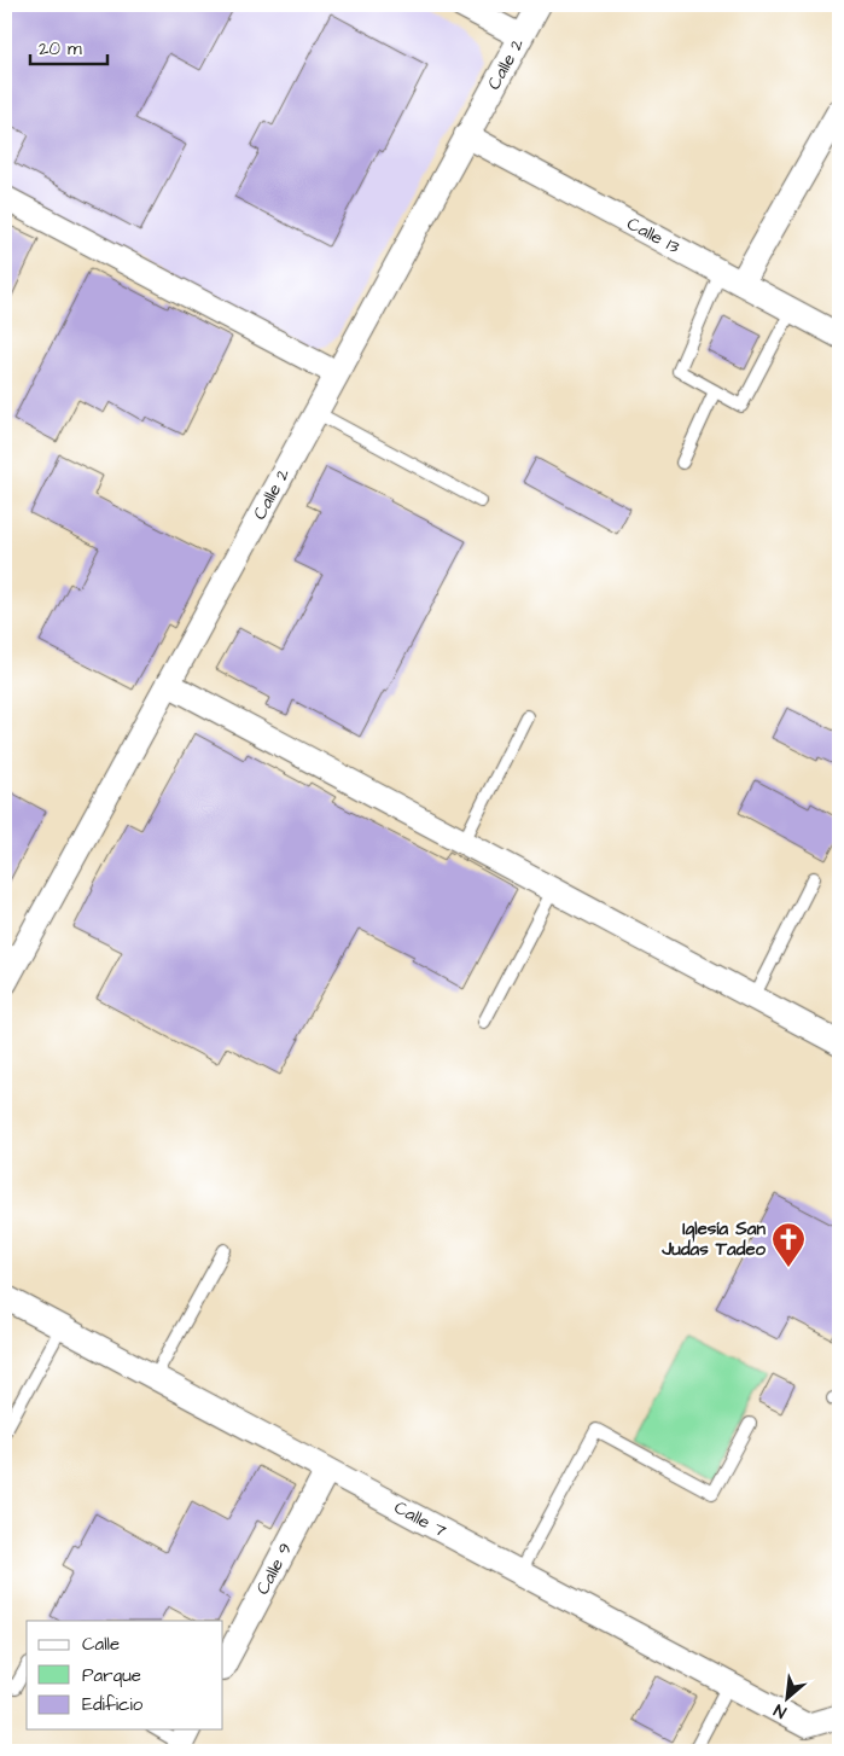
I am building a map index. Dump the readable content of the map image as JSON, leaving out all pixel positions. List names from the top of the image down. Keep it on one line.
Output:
{"streets":{"street":["Calle 2","Calle 13","Calle 7","Calle 9"]},"crossings":[["Calle 2","Calle 13"],["Calle 7","Calle 9"]],"places":{"church":["Iglesía San Judas Tadeo"]},"legend":["Calle","Parque","Edificio"],"scale_bar":"20 m","north":"bottom left"}
